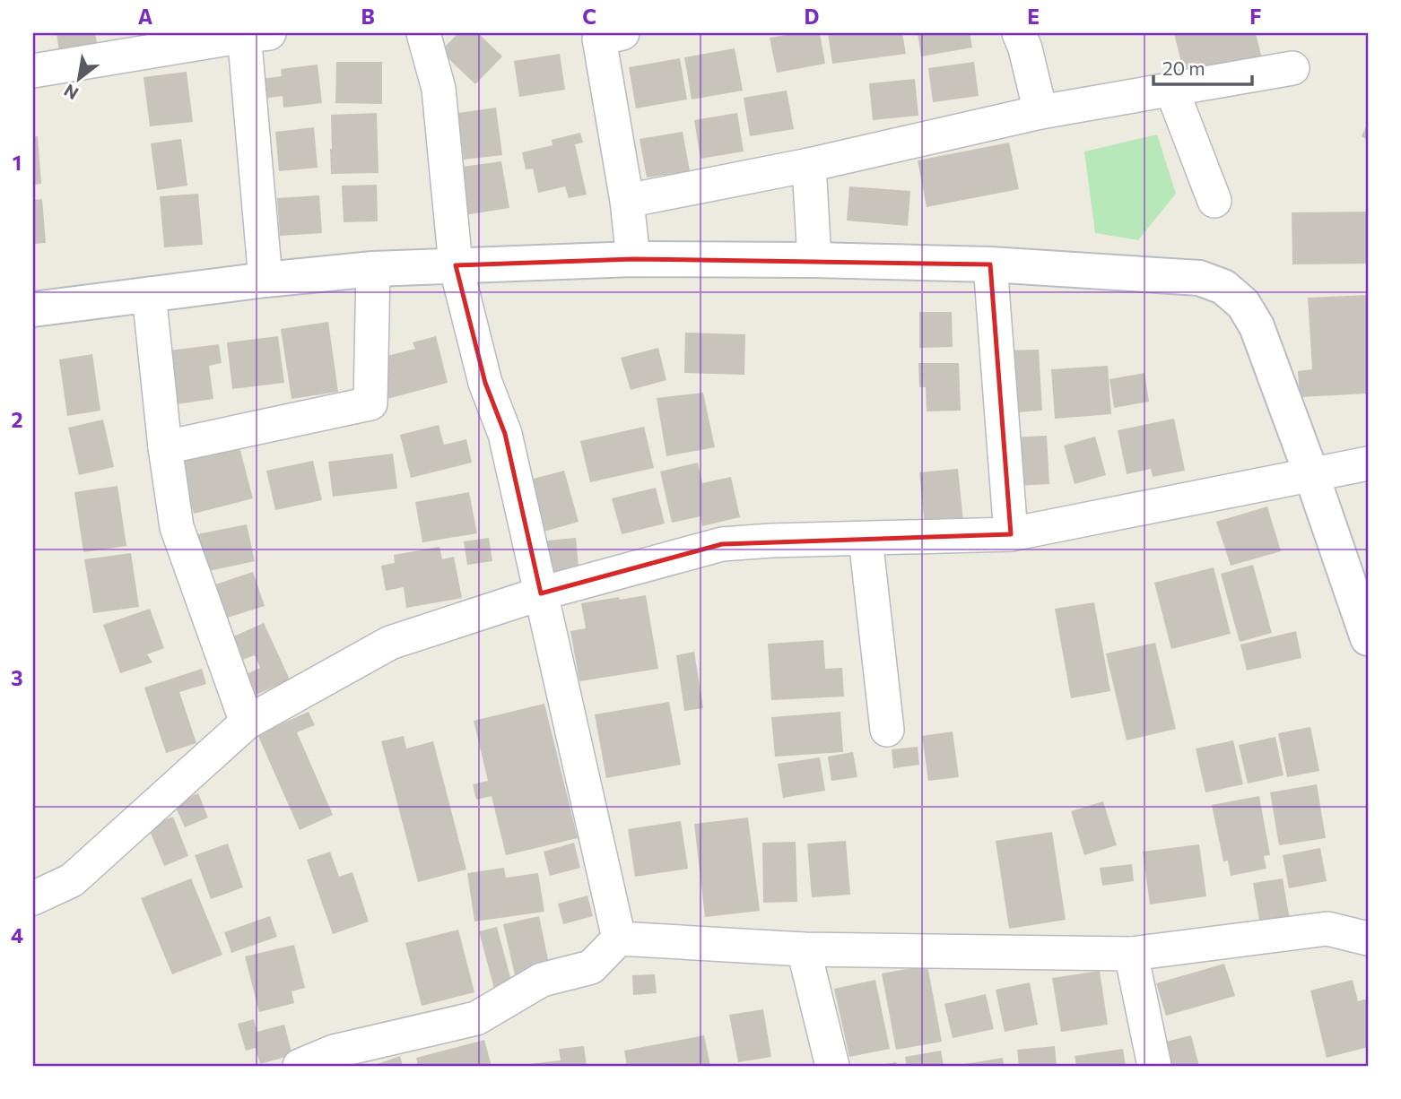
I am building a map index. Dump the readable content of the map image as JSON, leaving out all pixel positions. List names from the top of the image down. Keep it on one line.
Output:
{"scale_bar":"20 m","north":"bottom left","grid":{"columns":["A","B","C","D","E","F"],"rows":["1","2","3","4"]}}
